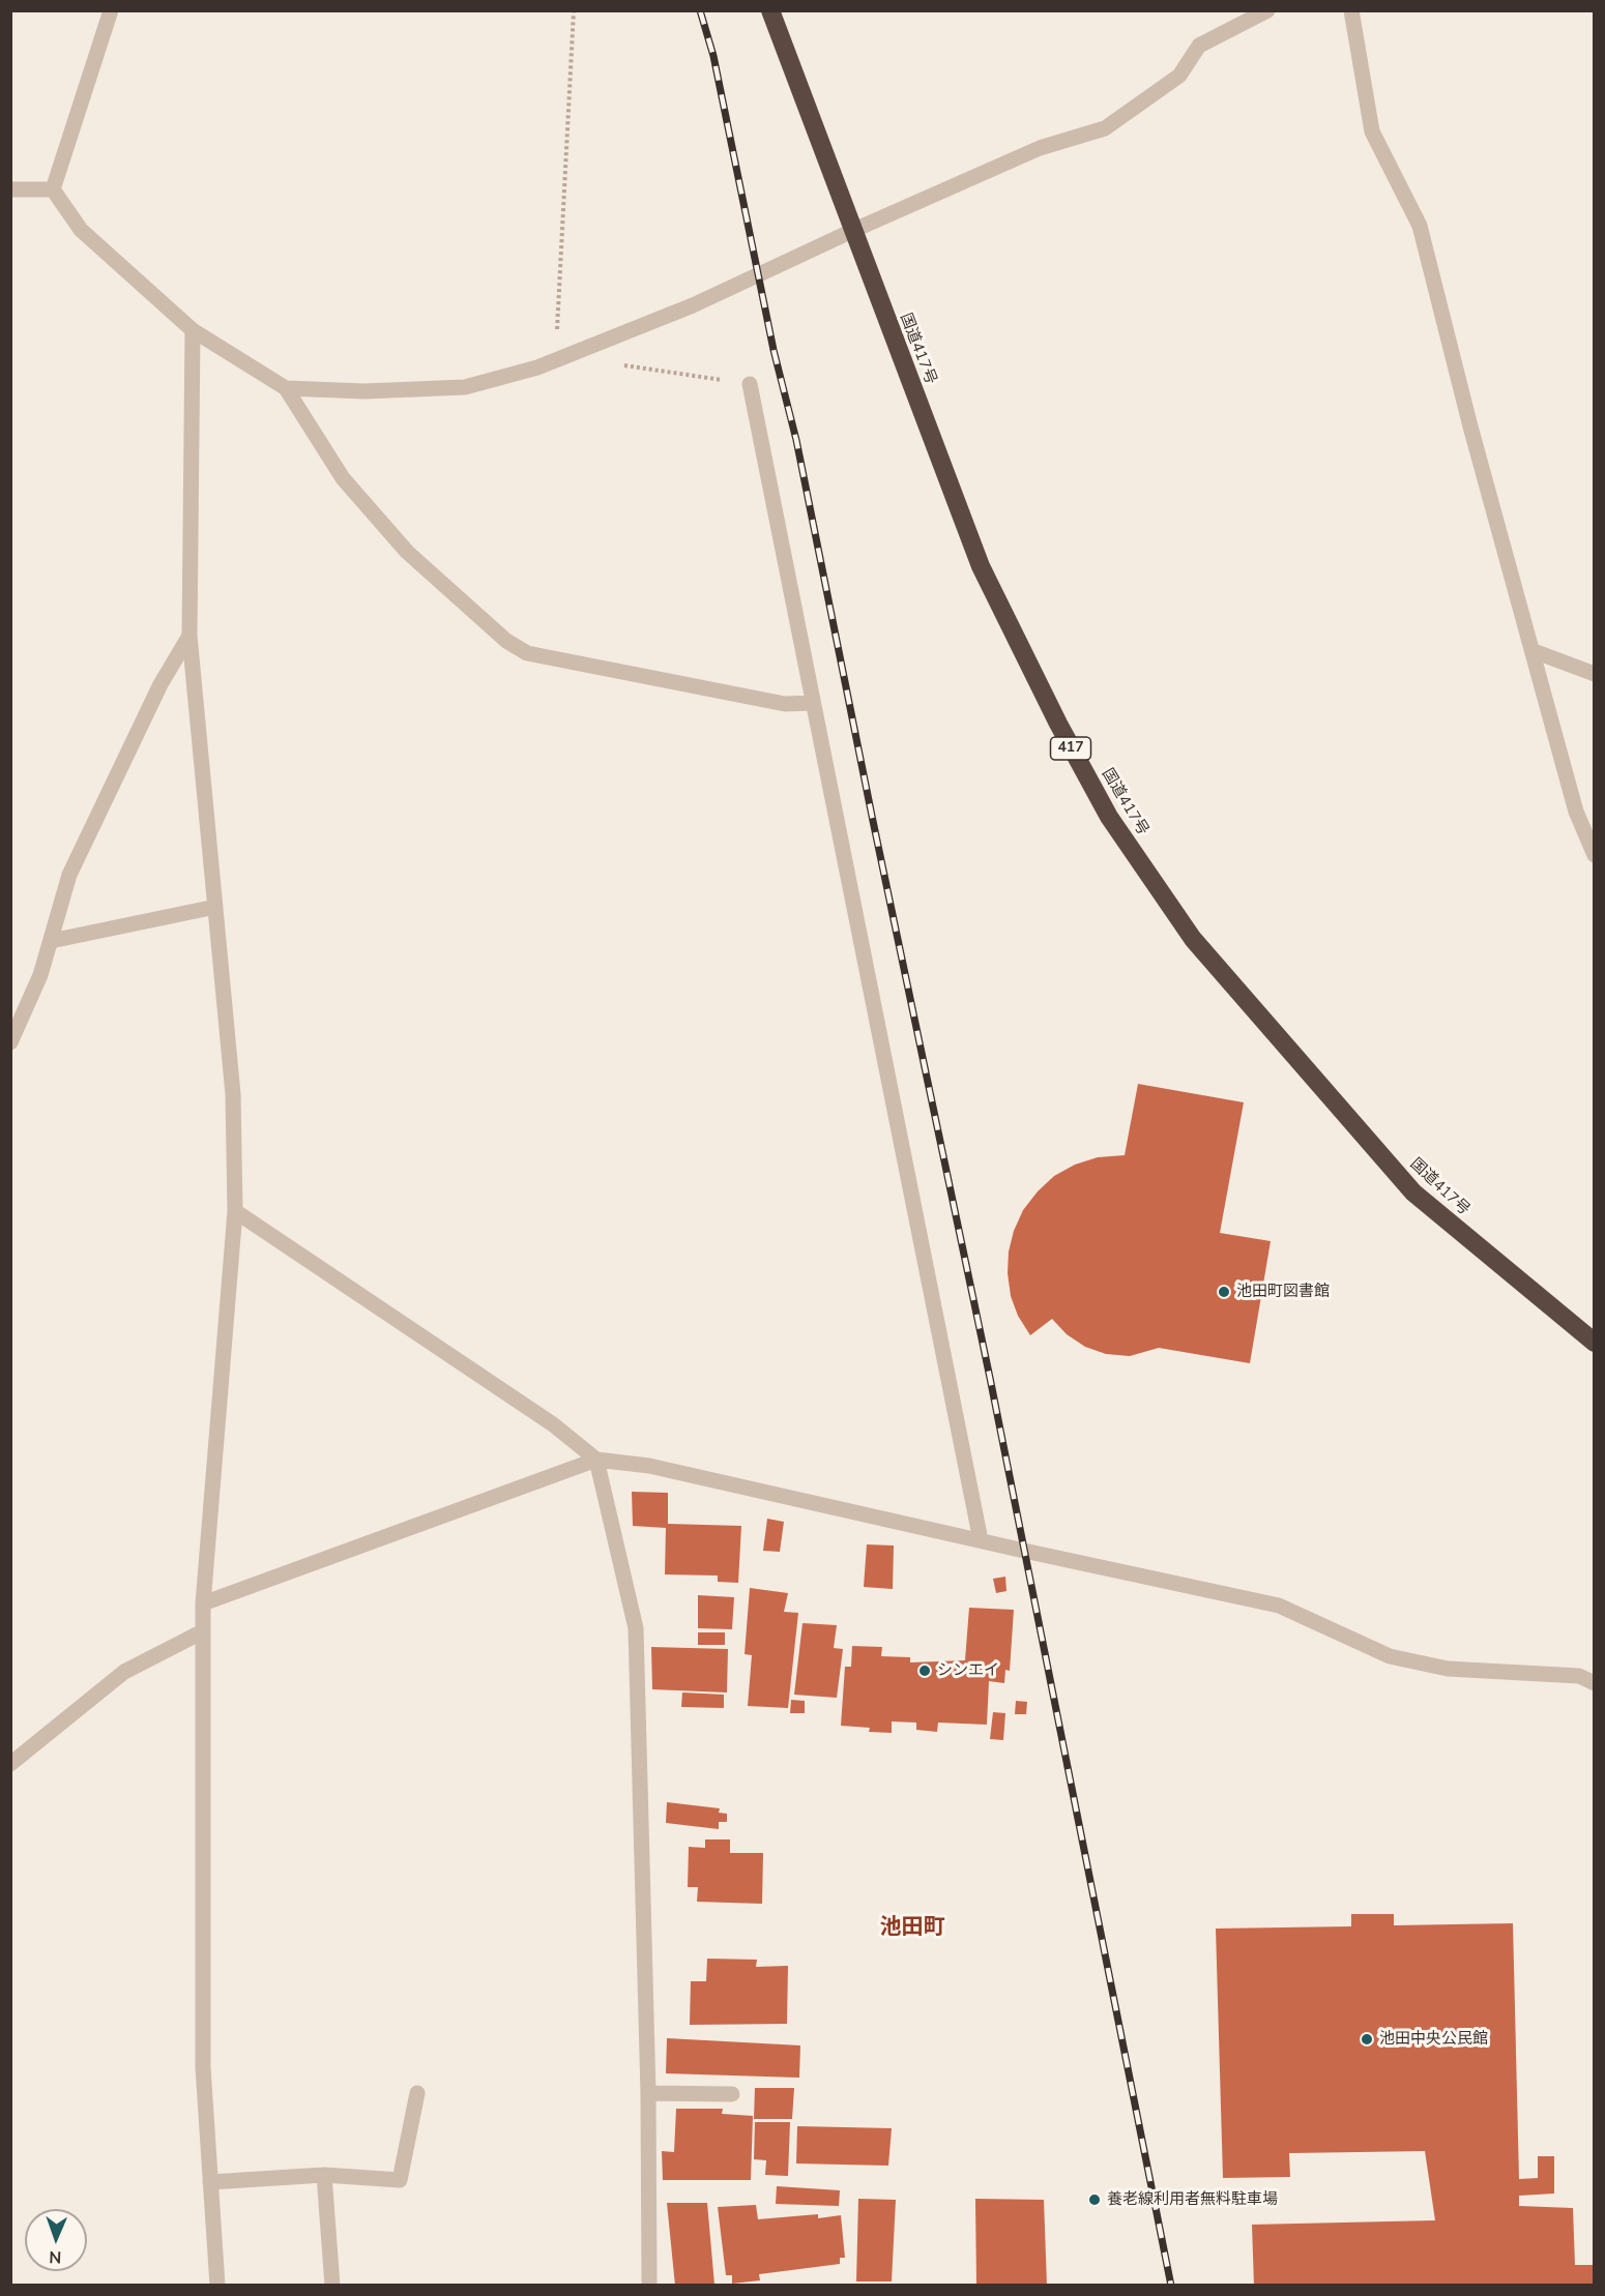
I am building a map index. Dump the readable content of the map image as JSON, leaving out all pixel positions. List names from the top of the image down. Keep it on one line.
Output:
{"streets":{"highway":["国道417号","417"]},"districts":["池田町"],"places":["池田町図書館","シンエイ","池田中央公民館","養老線利用者無料駐車場"],"north":"bottom"}
